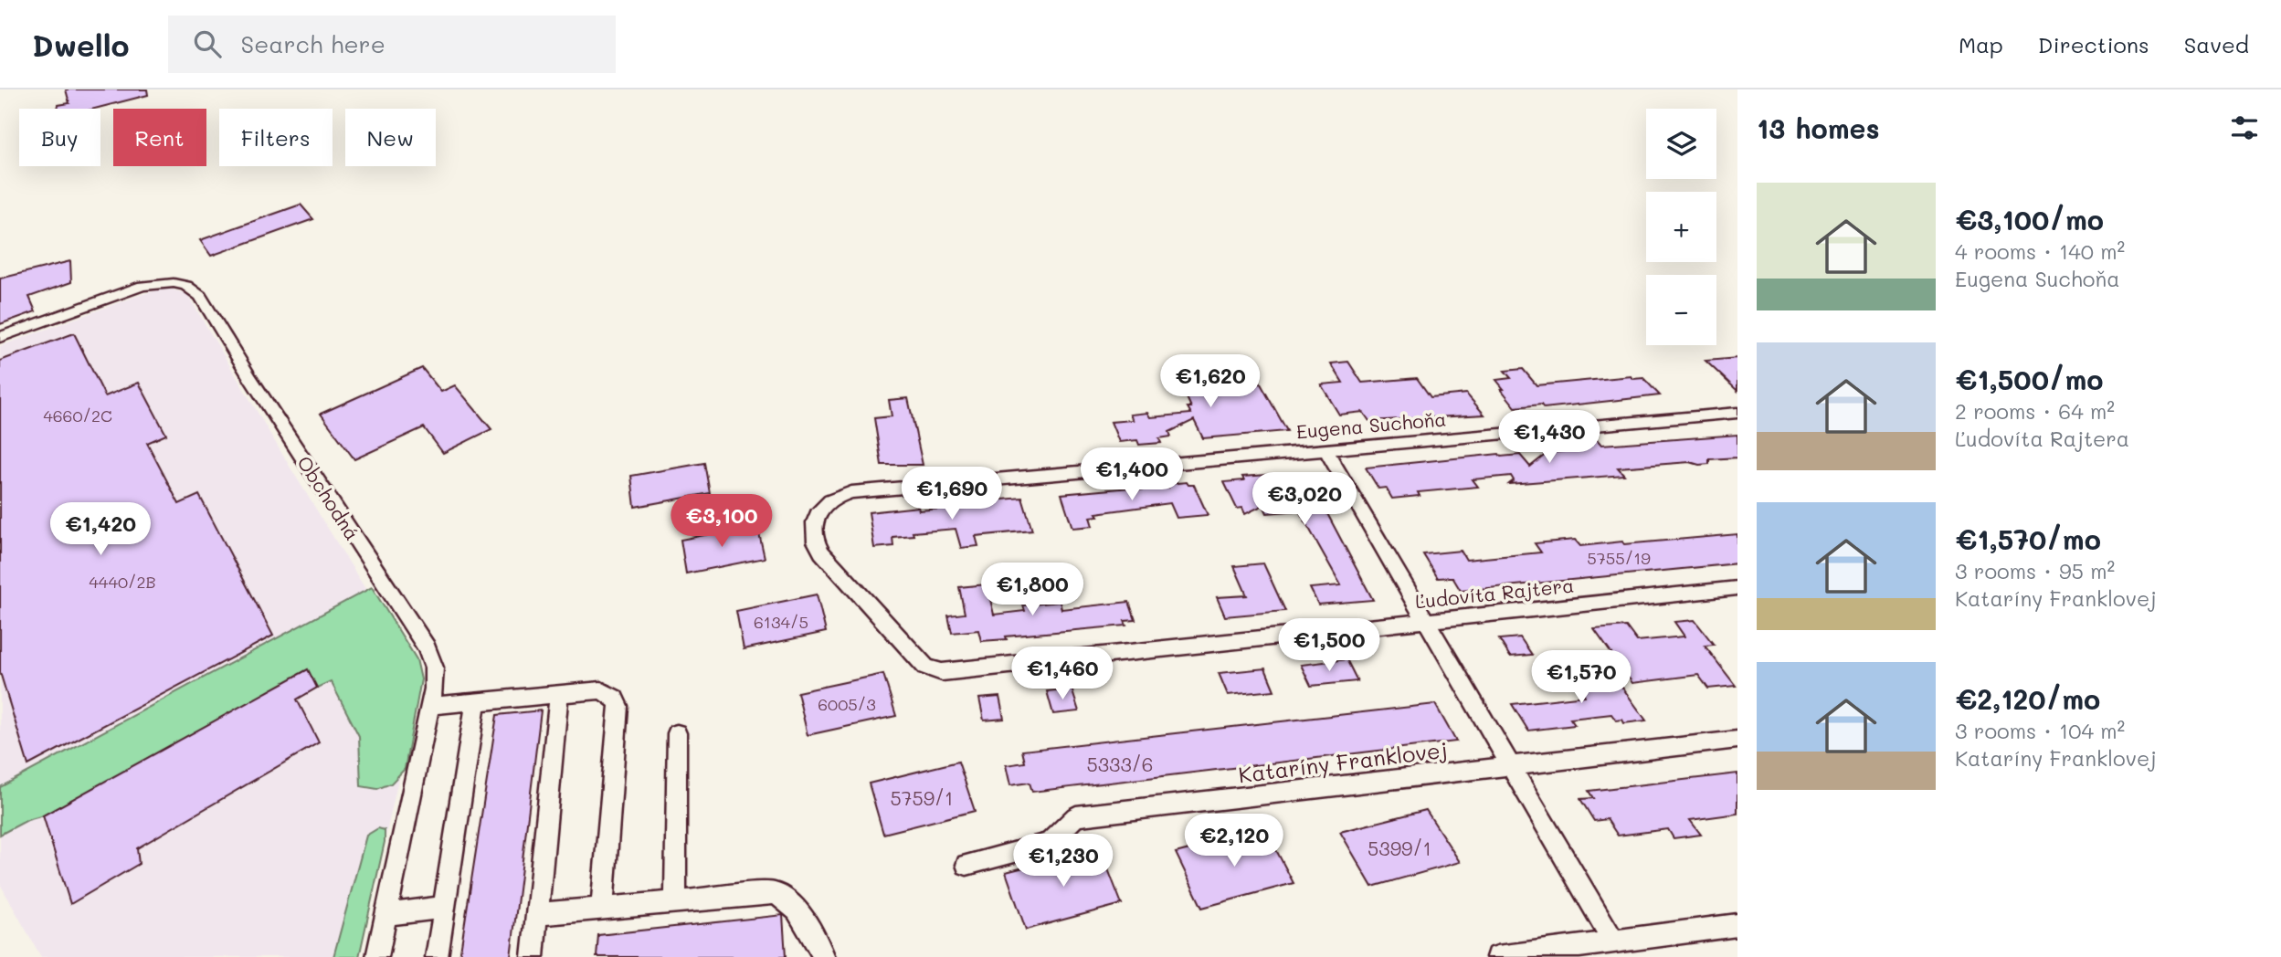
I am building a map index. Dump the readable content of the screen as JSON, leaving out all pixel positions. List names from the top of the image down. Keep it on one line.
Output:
{"streets":{"street":["Eugena Suchoňa","Obchodná","Ľudovíta Rajtera","Kataríny Franklovej"]},"crossings":[["Eugena Suchoňa","Ľudovíta Rajtera"]],"house_numbers":["4660/2C","5755/19","4440/2B","6134/5","6005/3","5333/6","5759/1","5399/1"],"page":{"header":"Dwello","search":"Search here","nav":["Map","Directions","Saved"],"heading":"13 homes","map_buttons":["+","−"],"chip":["Buy","Rent","Filters","New"],"list":[{"name":"€3,100/mo","note":"4 rooms · 140 m² · Eugena Suchoňa"},{"name":"€1,500/mo","note":"2 rooms · 64 m² · Ľudovíta Rajtera"},{"name":"€1,570/mo","note":"3 rooms · 95 m² · Kataríny Franklovej"},{"name":"€2,120/mo","note":"3 rooms · 104 m² · Kataríny Franklovej"}],"price":["€1,620","€1,430","€1,400","€1,690","€3,020","€3,100","€1,420","€1,800","€1,500","€1,460","€1,570","€2,120","€1,230"]}}
